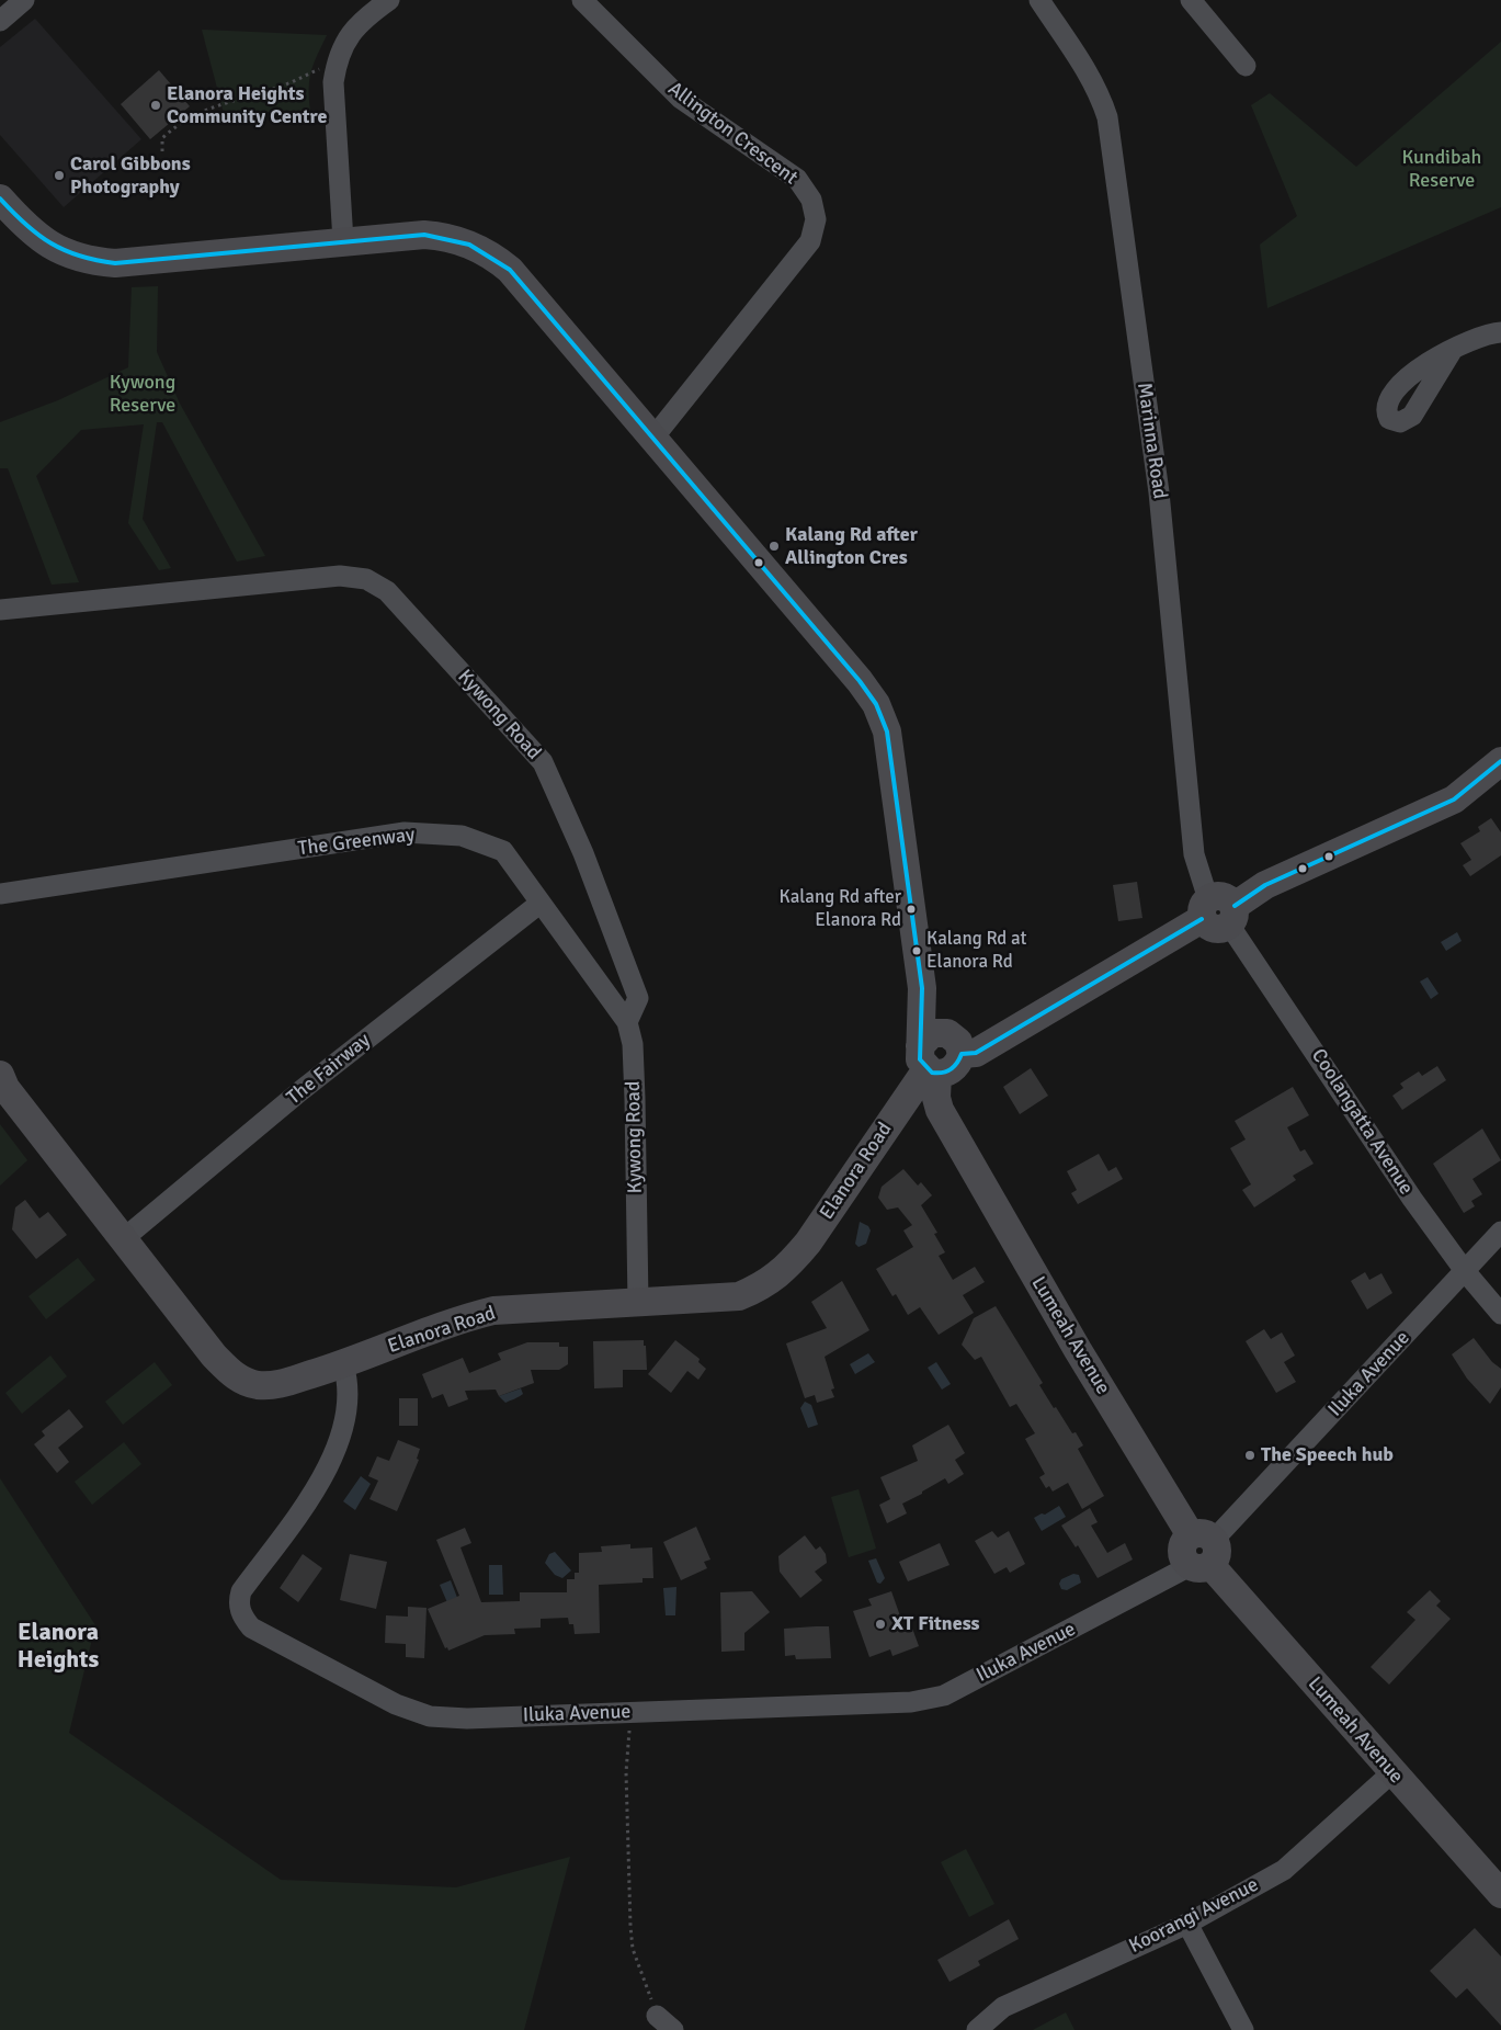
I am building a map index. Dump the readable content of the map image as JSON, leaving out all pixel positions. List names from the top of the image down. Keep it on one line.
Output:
{"streets":{"street":["Allington Crescent","Marinna Road","Kywong Road","The Greenway","The Fairway","Coolangatta Avenue","Elanora Road","Lumeah Avenue","Iluka Avenue","Koorangi Avenue"]},"crossings":[["Allington Crescent","Lumeah Avenue"],["Marinna Road","Coolangatta Avenue"],["Kywong Road","The Greenway"],["Kywong Road","Elanora Road"],["The Greenway","The Fairway"],["The Fairway","Elanora Road"],["Coolangatta Avenue","Iluka Avenue"],["Elanora Road","Lumeah Avenue"],["Elanora Road","Iluka Avenue"],["Lumeah Avenue","Iluka Avenue"],["Lumeah Avenue","Koorangi Avenue"]],"districts":["Elanora Heights"],"parks":["Kundibah Reserve","Kywong Reserve"],"places":["Elanora Heights Community Centre","Carol Gibbons Photography","Kalang Rd after Allington Cres","Kalang Rd after Elanora Rd","Kalang Rd at Elanora Rd","The Speech hub","XT Fitness"]}
